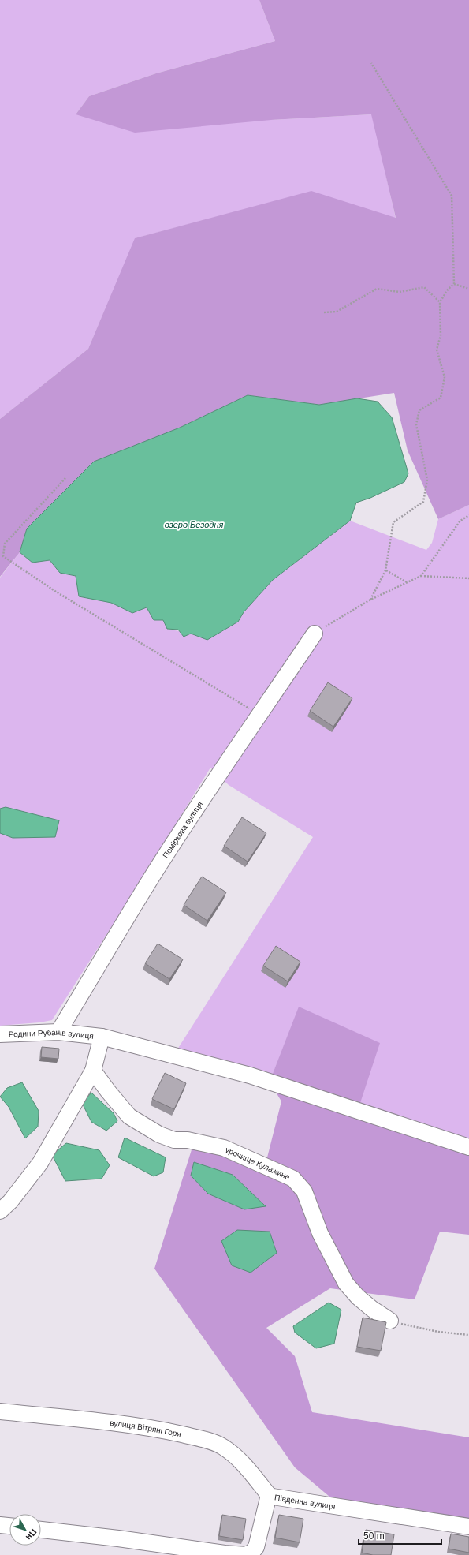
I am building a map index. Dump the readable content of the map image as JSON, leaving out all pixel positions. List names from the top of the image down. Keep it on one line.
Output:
{"streets":{"street":["Поміркова вулиця","Родини Рубанів вулиця","урочище Кулажине","вулиця Вітряні Гори","Південна вулиця"]},"crossings":[["Поміркова вулиця","Родини Рубанів вулиця"],["вулиця Вітряні Гори","Південна вулиця"]],"water":["озеро Безодня"],"scale_bar":"50 m","north":"bottom right"}
